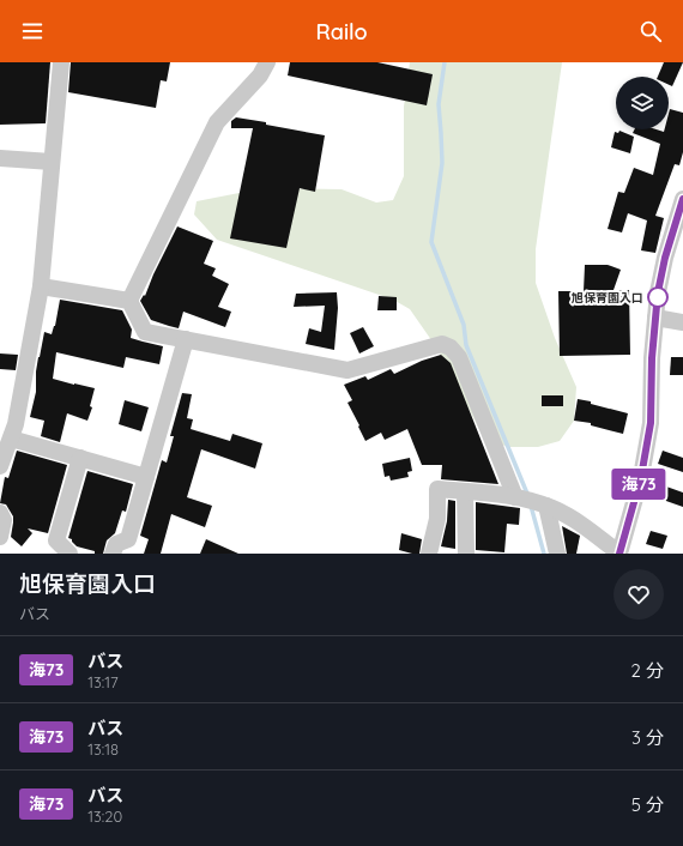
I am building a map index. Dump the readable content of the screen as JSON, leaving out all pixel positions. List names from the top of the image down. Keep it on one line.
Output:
{"places":["旭保育園入口"],"lines":["bus line 海73"],"page":{"header":"Railo","on_map":"海73","heading":["旭保育園入口","バス"],"list":[{"mark":"海73","name":"バス","note":"13:17","value":"2 分"},{"mark":"海73","name":"バス","note":"13:18","value":"3 分"},{"mark":"海73","name":"バス","note":"13:20","value":"5 分"}]}}
